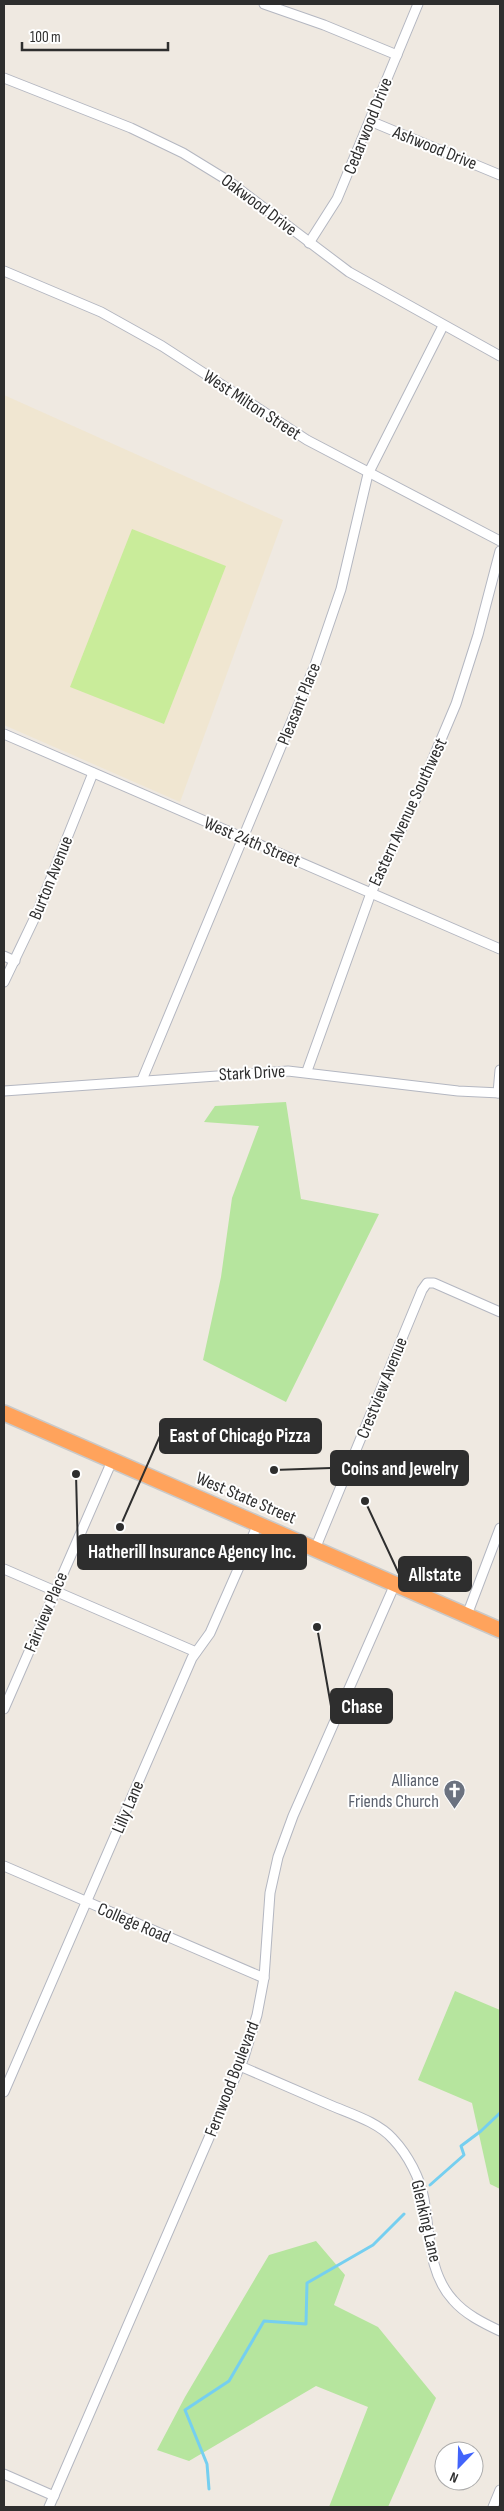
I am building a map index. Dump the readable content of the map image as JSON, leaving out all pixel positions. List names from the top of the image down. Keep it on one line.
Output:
{"streets":{"highway":["West State Street"],"street":["Cedarwood Drive","Ashwood Drive","Oakwood Drive","West Milton Street","Pleasant Place","Eastern Avenue Southwest","West 24th Street","Burton Avenue","Stark Drive","Crestview Avenue","Fairview Place","Lilly Lane","College Road","Fernwood Boulevard","Glenking Lane"]},"crossings":[["Cedarwood Drive","Ashwood Drive"],["Cedarwood Drive","Oakwood Drive"],["Oakwood Drive","Pleasant Place"],["West Milton Street","Pleasant Place"],["Pleasant Place","West 24th Street"],["Pleasant Place","Stark Drive"],["Eastern Avenue Southwest","West 24th Street"],["Eastern Avenue Southwest","Stark Drive"],["West 24th Street","Burton Avenue"],["Crestview Avenue","West State Street"],["West State Street","Fairview Place"],["West State Street","Lilly Lane"],["West State Street","Fernwood Boulevard"],["Lilly Lane","College Road"],["College Road","Fernwood Boulevard"],["Fernwood Boulevard","Glenking Lane"]],"places":{"other":["Coins and Jewelry","Hatherill Insurance Agency Inc.","Allstate","East of Chicago Pizza","Chase"],"church":["Alliance Friends Church"]},"scale_bar":"100 m","north":"bottom left"}
